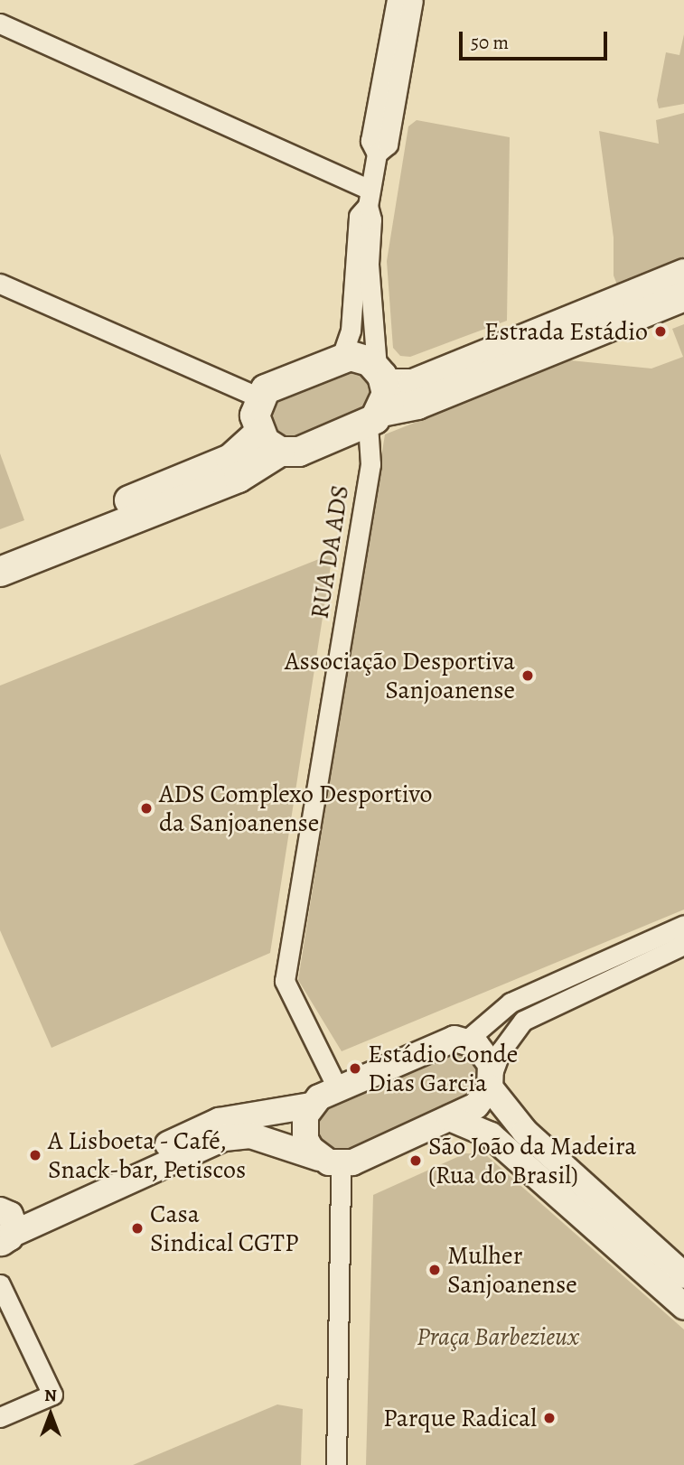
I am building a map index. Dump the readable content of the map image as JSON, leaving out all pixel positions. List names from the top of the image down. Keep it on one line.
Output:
{"streets":{"street":["RUA DA ADS"]},"parks":["Praça Barbezieux"],"places":["Estrada Estádio","Associação Desportiva Sanjoanense","ADS Complexo Desportivo da Sanjoanense","Estádio Conde Dias Garcia","A Lisboeta - Café, Snack-bar, Petiscos","São João da Madeira (Rua do Brasil)","Casa Sindical CGTP","Mulher Sanjoanense","Parque Radical"],"scale_bar":"50 m","north":"top"}
